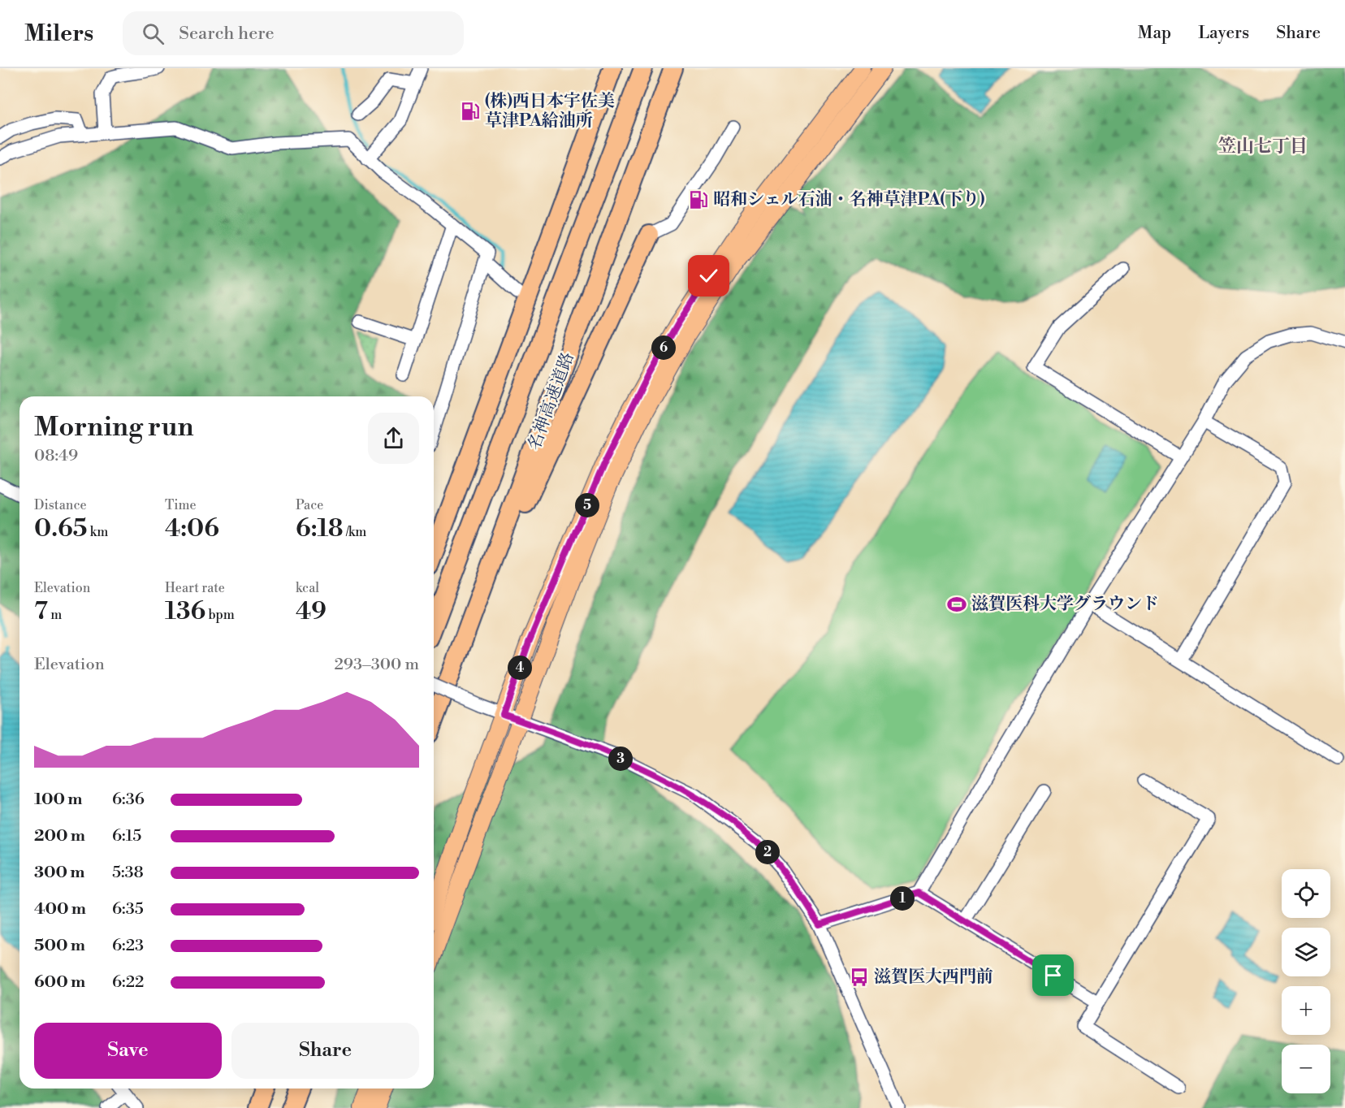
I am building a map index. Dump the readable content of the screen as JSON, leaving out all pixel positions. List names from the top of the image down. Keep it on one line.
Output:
{"streets":{"highway":["名神高速道路"]},"districts":["笠山七丁目"],"places":{"fuel station":["(株)西日本宇佐美 草津PA給油所","昭和シェル石油・名神草津PA(下り)"],"sports":["滋賀医科大学グラウンド"],"bus stop":["滋賀医大西門前"]},"page":{"header":"Milers","search":"Search here","nav":["Map","Layers","Share"],"pins":["6","5","4","3","2","1"],"heading":["Morning run","08:49"],"stats":[["Distance","0.65 km"],["Time","4:06"],["Pace","6:18 /km"],["Elevation","7 m"],["Heart rate","136 bpm"],["kcal","49"]],"chart":["Elevation","293–300 m"],"list":[{"name":"100 m","note":"6:36"},{"name":"200 m","note":"6:15"},{"name":"300 m","note":"5:38"},{"name":"400 m","note":"6:35"},{"name":"500 m","note":"6:23"},{"name":"600 m","note":"6:22"}],"map_buttons":["+","−"],"buttons":["Save","Share"]}}
